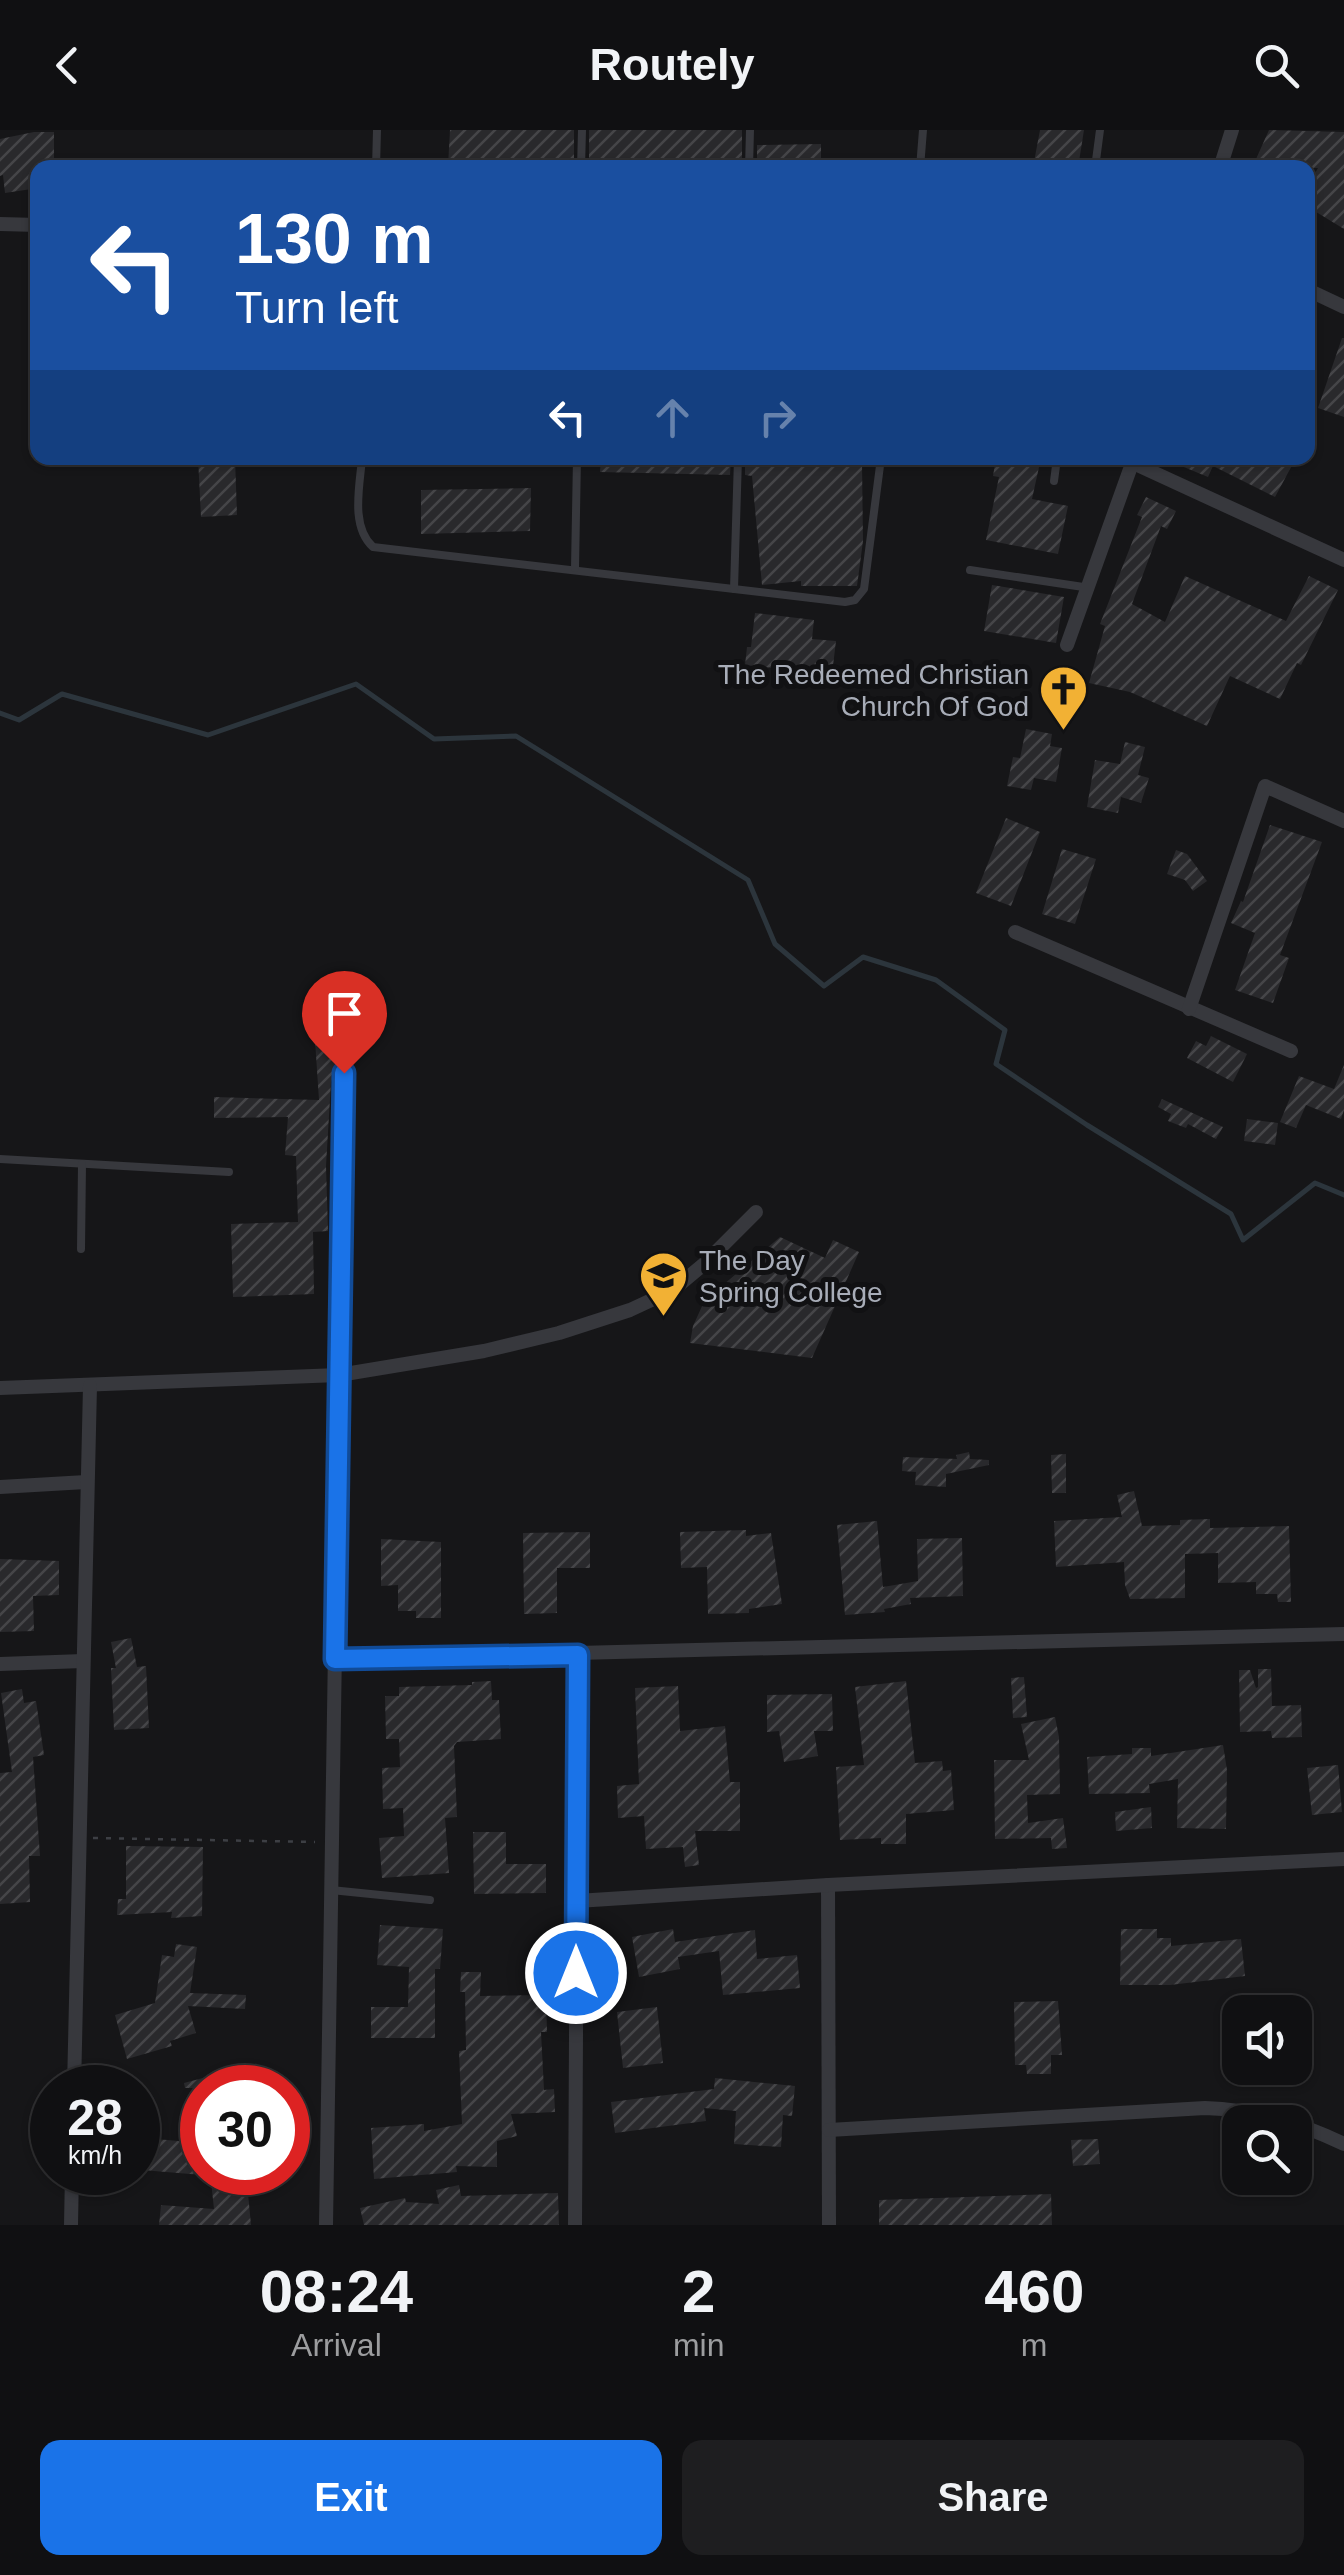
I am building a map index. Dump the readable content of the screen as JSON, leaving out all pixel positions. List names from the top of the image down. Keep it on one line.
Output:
{"places":{"church":["The Redeemed Christian Church Of God"],"school or university":["The Day Spring College"]},"page":{"header":"Routely","turn":["130 m","Turn left"],"speed":"28 km/h","limit":"30","eta":["08:24","Arrival","2","min","460","m"],"buttons":["Exit","Share"]}}
